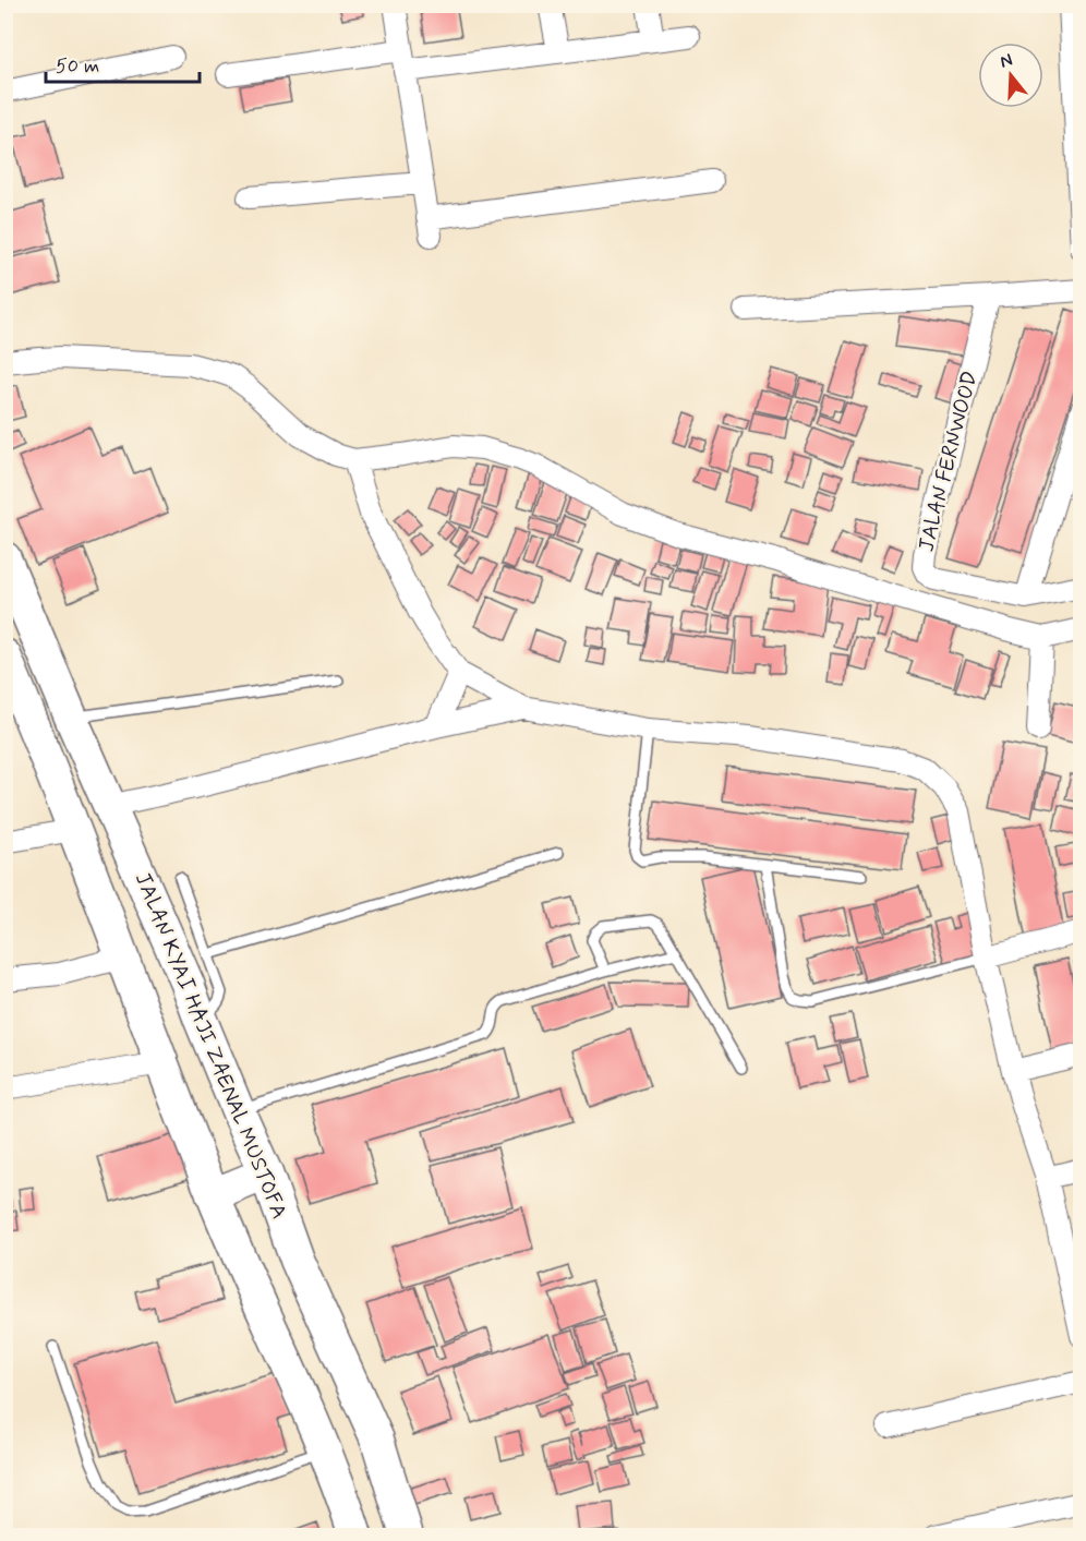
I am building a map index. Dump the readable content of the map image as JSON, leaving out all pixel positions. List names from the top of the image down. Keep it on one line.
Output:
{"streets":{"main road":["JALAN KYAI HAJI ZAENAL MUSTOFA"],"street":["JALAN FERNWOOD"]},"scale_bar":"50 m","north":"top"}
